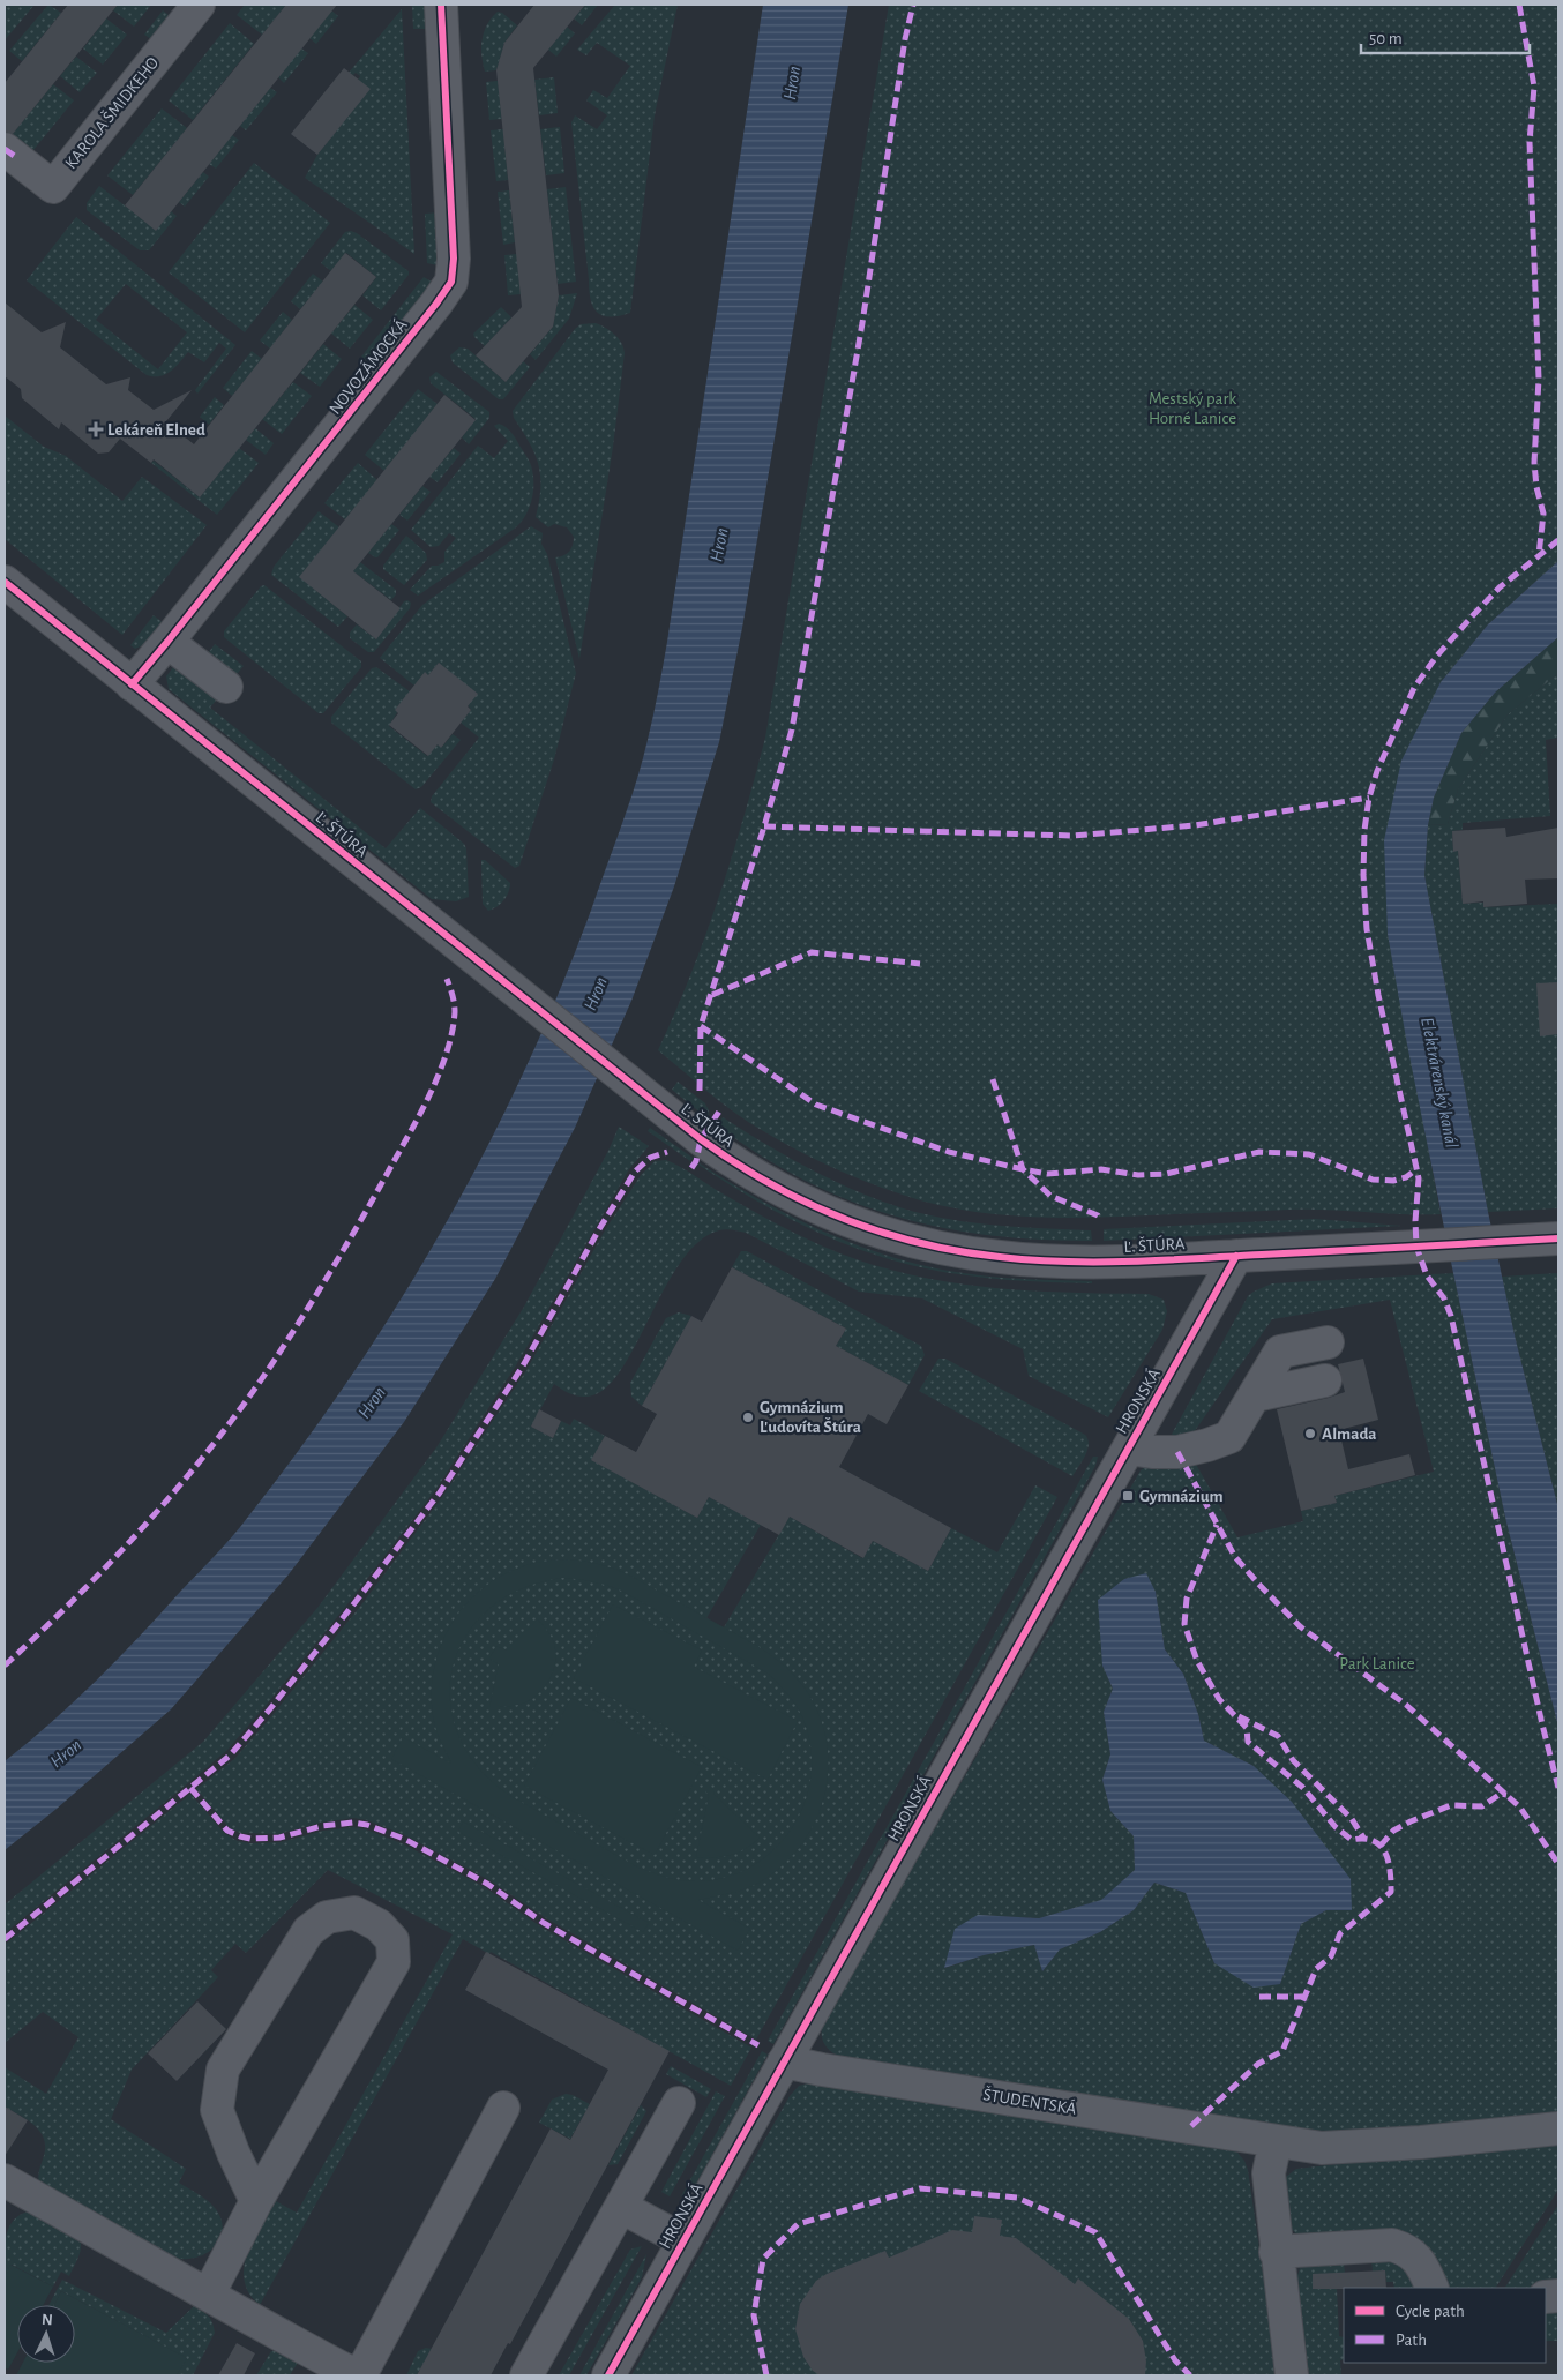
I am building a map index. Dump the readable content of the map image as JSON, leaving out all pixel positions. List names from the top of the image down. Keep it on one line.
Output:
{"streets":{"street":["KAROLA ŠMIDKEHO","NOVOZÁMOCKÁ","Ľ. ŠTÚRA","HRONSKÁ","ŠTUDENTSKÁ"]},"crossings":[["NOVOZÁMOCKÁ","Ľ. ŠTÚRA"],["Ľ. ŠTÚRA","HRONSKÁ"],["HRONSKÁ","ŠTUDENTSKÁ"]],"water":["Hron","Elektrárenský kanál"],"parks":["Mestský park Horné Lanice","Park Lanice"],"places":{"health":["Lekáreň Elned"],"other":["Gymnázium Ľudovíta Štúra","Almada"],"transit":["Gymnázium"]},"legend":["Cycle path","Path"],"scale_bar":"50 m","north":"top"}
